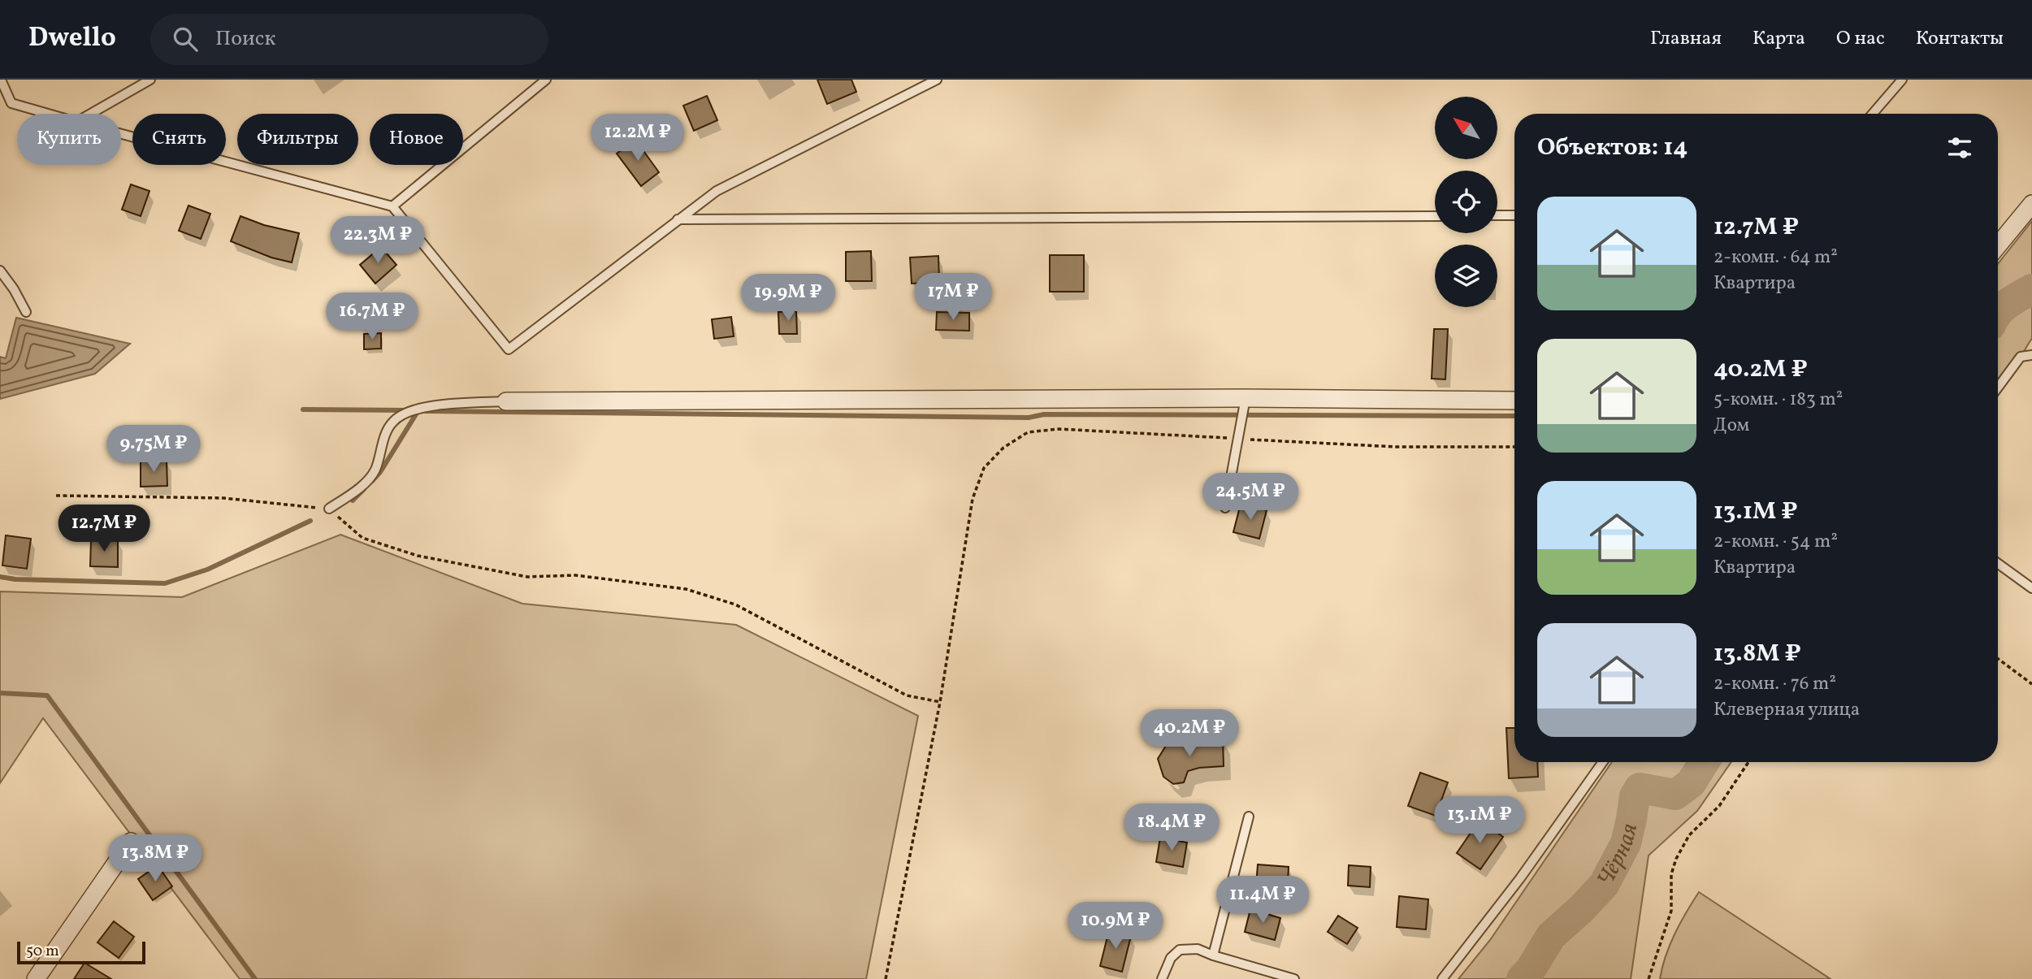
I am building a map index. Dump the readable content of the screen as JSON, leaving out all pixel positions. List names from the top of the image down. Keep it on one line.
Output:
{"water":["Чёрная"],"scale_bar":"50 m","north":"top left","page":{"header":"Dwello","search":"Поиск","nav":["Главная","Карта","О нас","Контакты"],"price":["12.2M ₽","22.3M ₽","17M ₽","19.9M ₽","16.7M ₽","9.75M ₽","24.5M ₽","12.7M ₽","40.2M ₽","13.1M ₽","18.4M ₽","13.8M ₽","11.4M ₽","10.9M ₽"],"chip":["Купить","Снять","Фильтры","Новое"],"heading":"Объектов: 14","list":[{"name":"12.7M ₽","note":"2-комн. · 64 m² · Квартира"},{"name":"40.2M ₽","note":"5-комн. · 183 m² · Дом"},{"name":"13.1M ₽","note":"2-комн. · 54 m² · Квартира"},{"name":"13.8M ₽","note":"2-комн. · 76 m² · Клеверная улица"}],"scale":"50 m"}}
